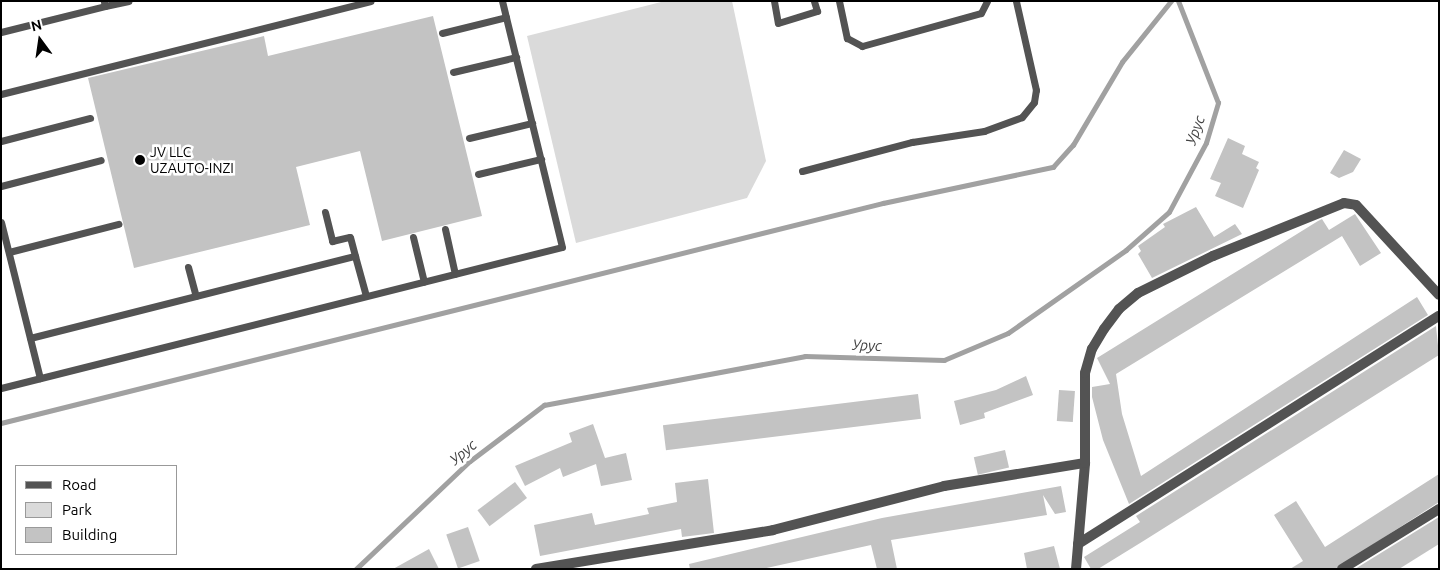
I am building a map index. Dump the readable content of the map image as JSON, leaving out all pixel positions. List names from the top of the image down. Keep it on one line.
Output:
{"water":["Урус"],"places":["JV LLC UZAUTO-INZI"],"legend":["Road","Park","Building"],"north":"top"}
